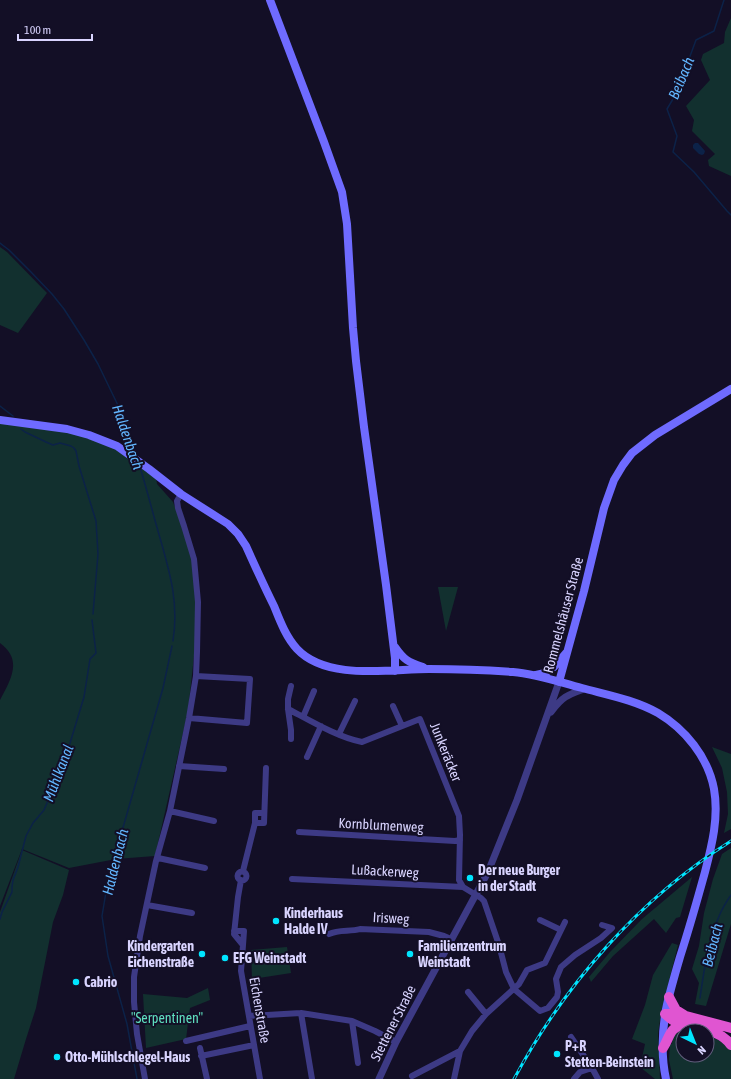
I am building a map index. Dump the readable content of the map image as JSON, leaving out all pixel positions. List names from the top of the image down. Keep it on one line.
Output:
{"streets":{"main road":["Rommelshäuser Straße"],"street":["Junkeräcker","Kornblumenweg","Lußackerweg","Irisweg","Eichenstraße","Stettener Straße"]},"crossings":[["Rommelshäuser Straße","Lußackerweg"],["Rommelshäuser Straße","Stettener Straße"],["Junkeräcker","Kornblumenweg"],["Junkeräcker","Lußackerweg"],["Lußackerweg","Stettener Straße"],["Irisweg","Stettener Straße"]],"water":["Beibach","Haldenbach","Mühlkanal"],"parks":["\"Serpentinen\""],"places":["Der neue Burger in der Stadt","Kinderhaus Halde IV","Kindergarten Eichenstraße","Familienzentrum Weinstadt","EFG Weinstadt","Cabrio","P+R Stetten-Beinstein","Otto-Mühlschlegel-Haus"],"scale_bar":"100 m","north":"bottom right"}
